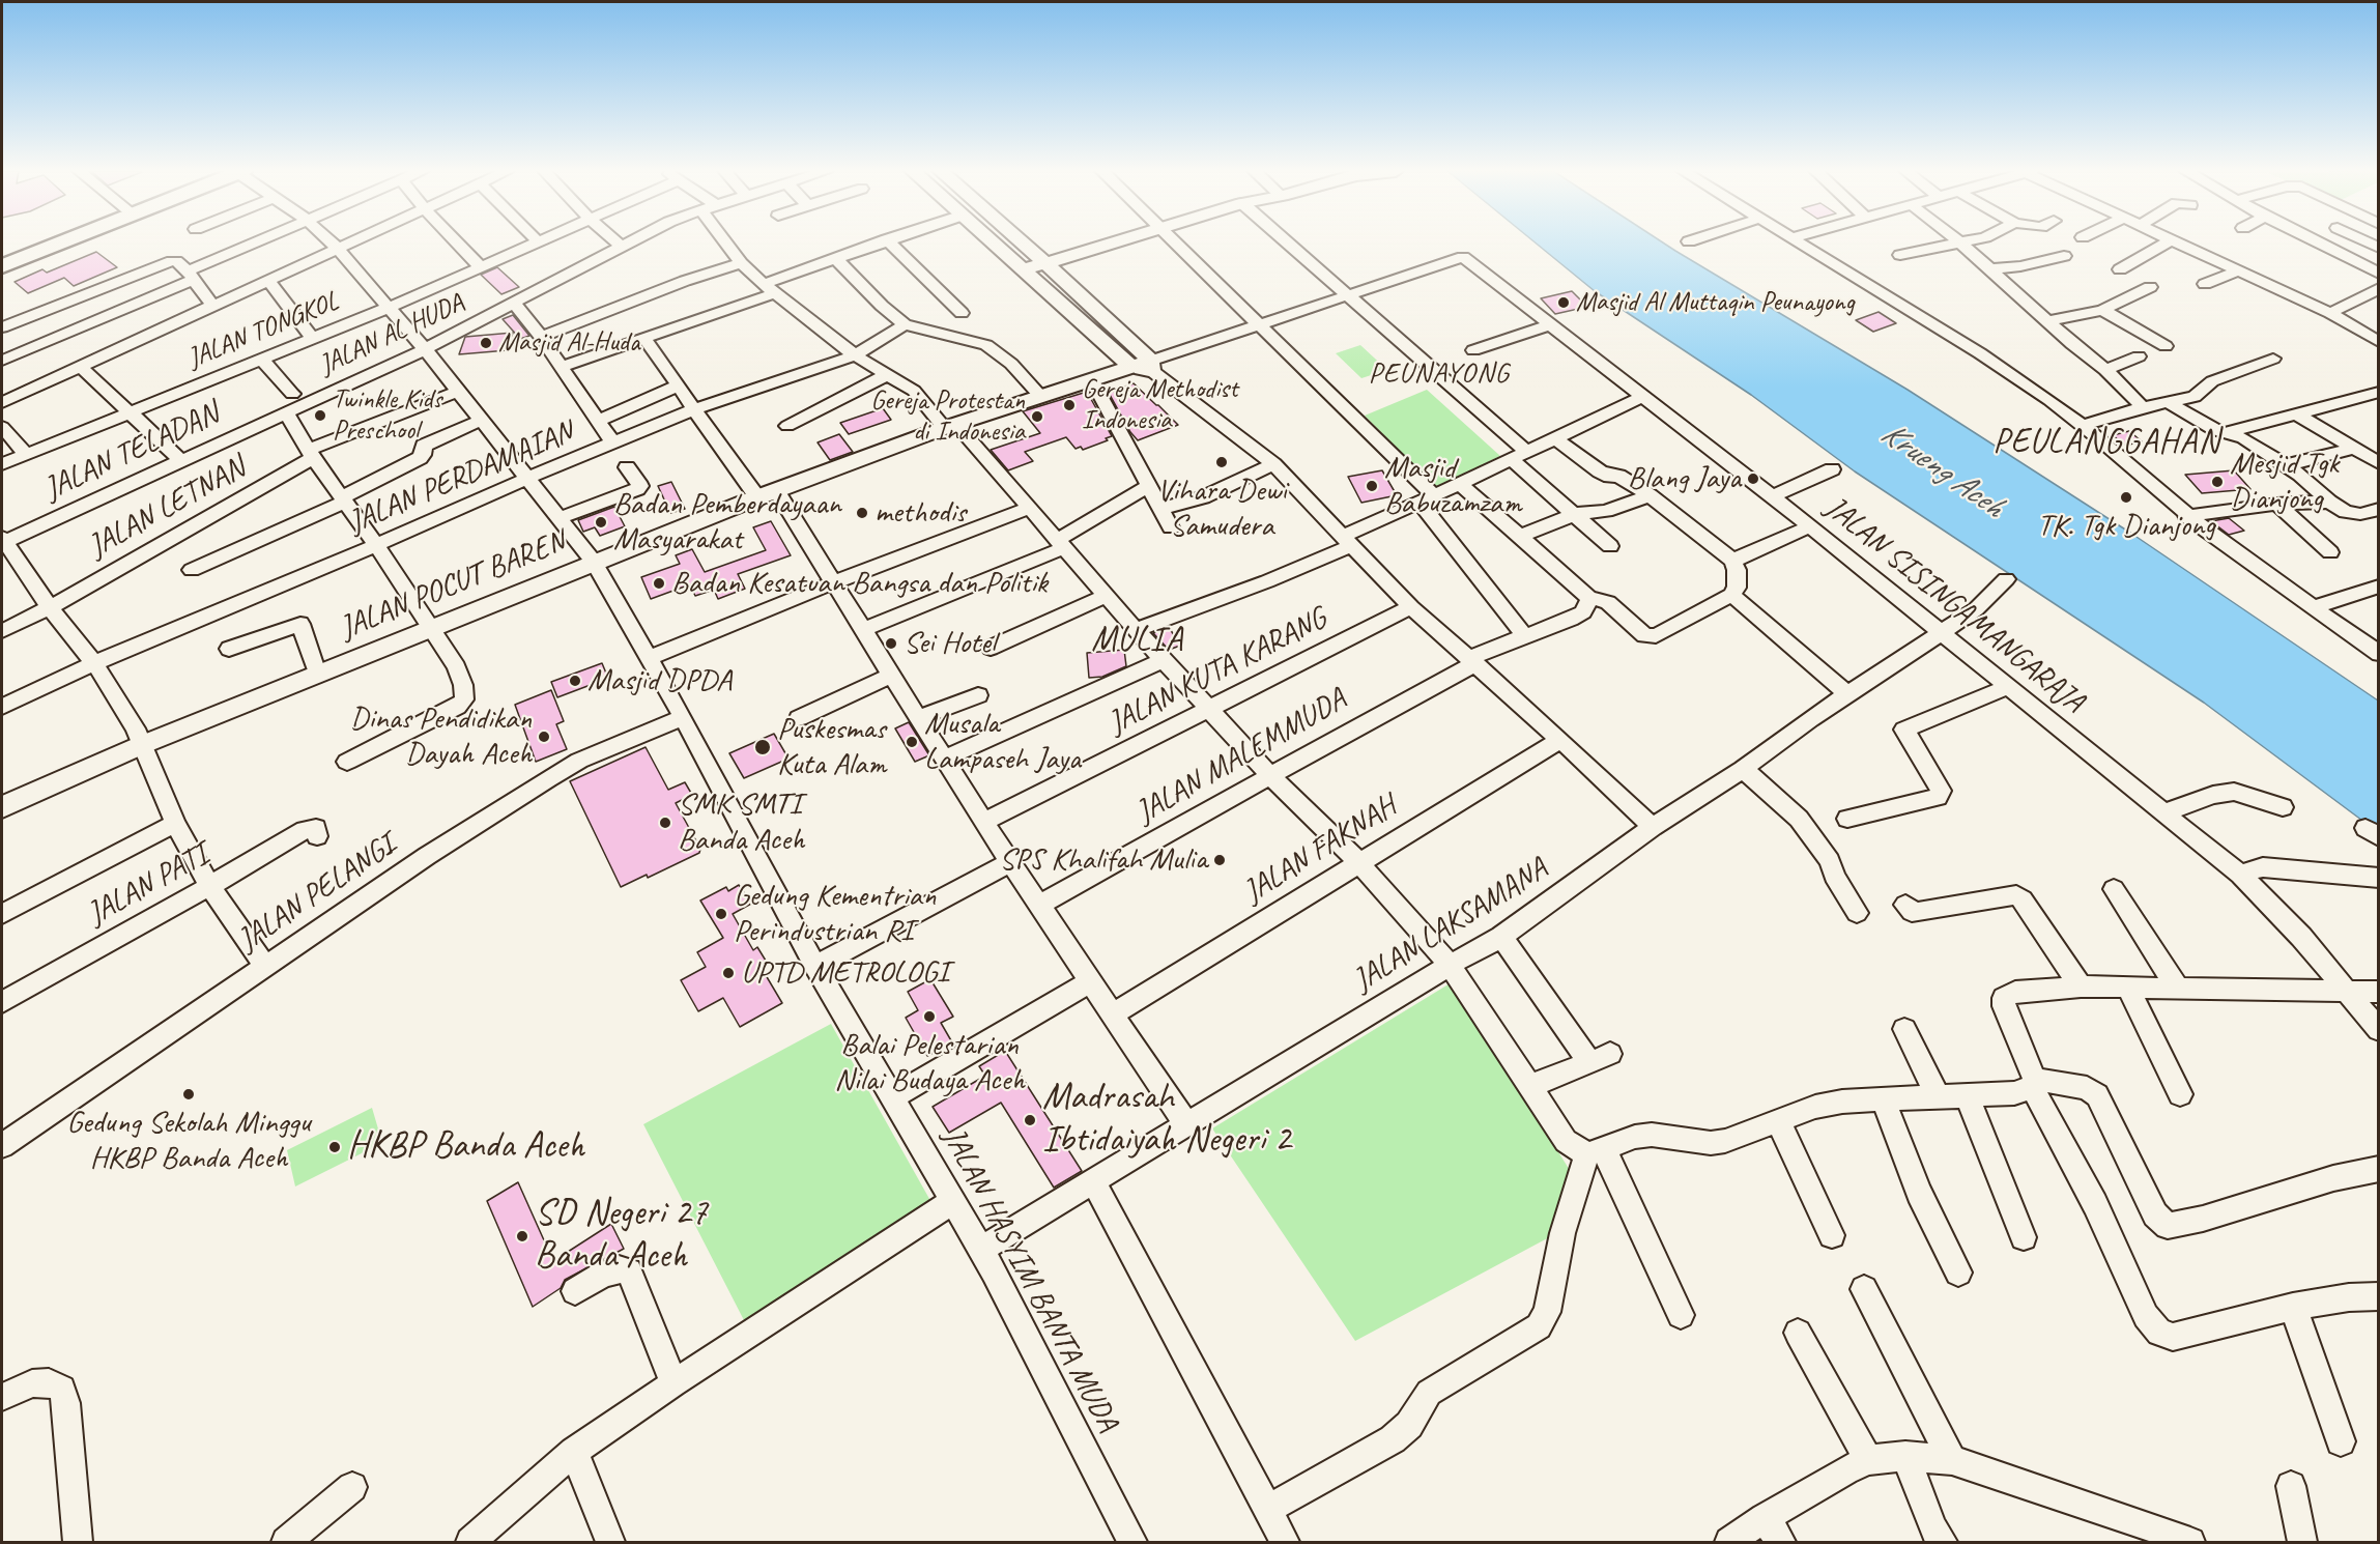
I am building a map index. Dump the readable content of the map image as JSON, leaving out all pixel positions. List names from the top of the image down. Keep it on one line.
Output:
{"streets":{"main road":["JALAN POCUT BAREN"],"street":["JALAN TONGKOL","JALAN AL HUDA","JALAN TELADAN","JALAN PERDAMAIAN","JALAN LETNAN","JALAN SISINGAMANGARAJA","JALAN KUTA KARANG","JALAN MALEMMUDA","JALAN FAKNAH","JALAN PATI","JALAN PELANGI","JALAN LAKSAMANA","JALAN HASYIM BANTA MUDA"]},"crossings":[["JALAN TONGKOL","JALAN HASYIM BANTA MUDA"],["JALAN AL HUDA","JALAN TELADAN"],["JALAN AL HUDA","JALAN HASYIM BANTA MUDA"],["JALAN PERDAMAIAN","JALAN HASYIM BANTA MUDA"],["JALAN LETNAN","JALAN HASYIM BANTA MUDA"],["JALAN POCUT BAREN","JALAN SISINGAMANGARAJA"],["JALAN POCUT BAREN","JALAN HASYIM BANTA MUDA"],["JALAN SISINGAMANGARAJA","JALAN LAKSAMANA"],["JALAN PELANGI","JALAN HASYIM BANTA MUDA"],["JALAN LAKSAMANA","JALAN HASYIM BANTA MUDA"]],"districts":["PEUNAYONG","PEULANGGAHAN","MULIA"],"water":["Krueng Aceh"],"places":["Masjid Al Muttaqin Peunayong","Masjid Al-Huda","Gereja Methodist Indonesia","Twinkle Kids Preschool","Gereja Protestan di Indonesia","Vihara Dewi Samudera","Blang Jaya","Mesjid Tgk Dianjong","Masjid Babuzamzam","TK. Tgk Dianjong","methodis","Badan Pemberdayaan Masyarakat","Badan Kesatuan Bangsa dan Politik","Sei Hotel","Masjid DPDA","Dinas Pendidikan Dayah Aceh","Musala Lampaseh Jaya","Puskesmas Kuta Alam","SMK SMTI Banda Aceh","SPS Khalifah Mulia","Gedung Kementrian Perindustrian RI","UPTD METROLOGI","Balai Pelestarian Nilai Budaya Aceh","Gedung Sekolah Minggu HKBP Banda Aceh","Madrasah Ibtidaiyah Negeri 2","HKBP Banda Aceh","SD Negeri 27 Banda Aceh"]}
